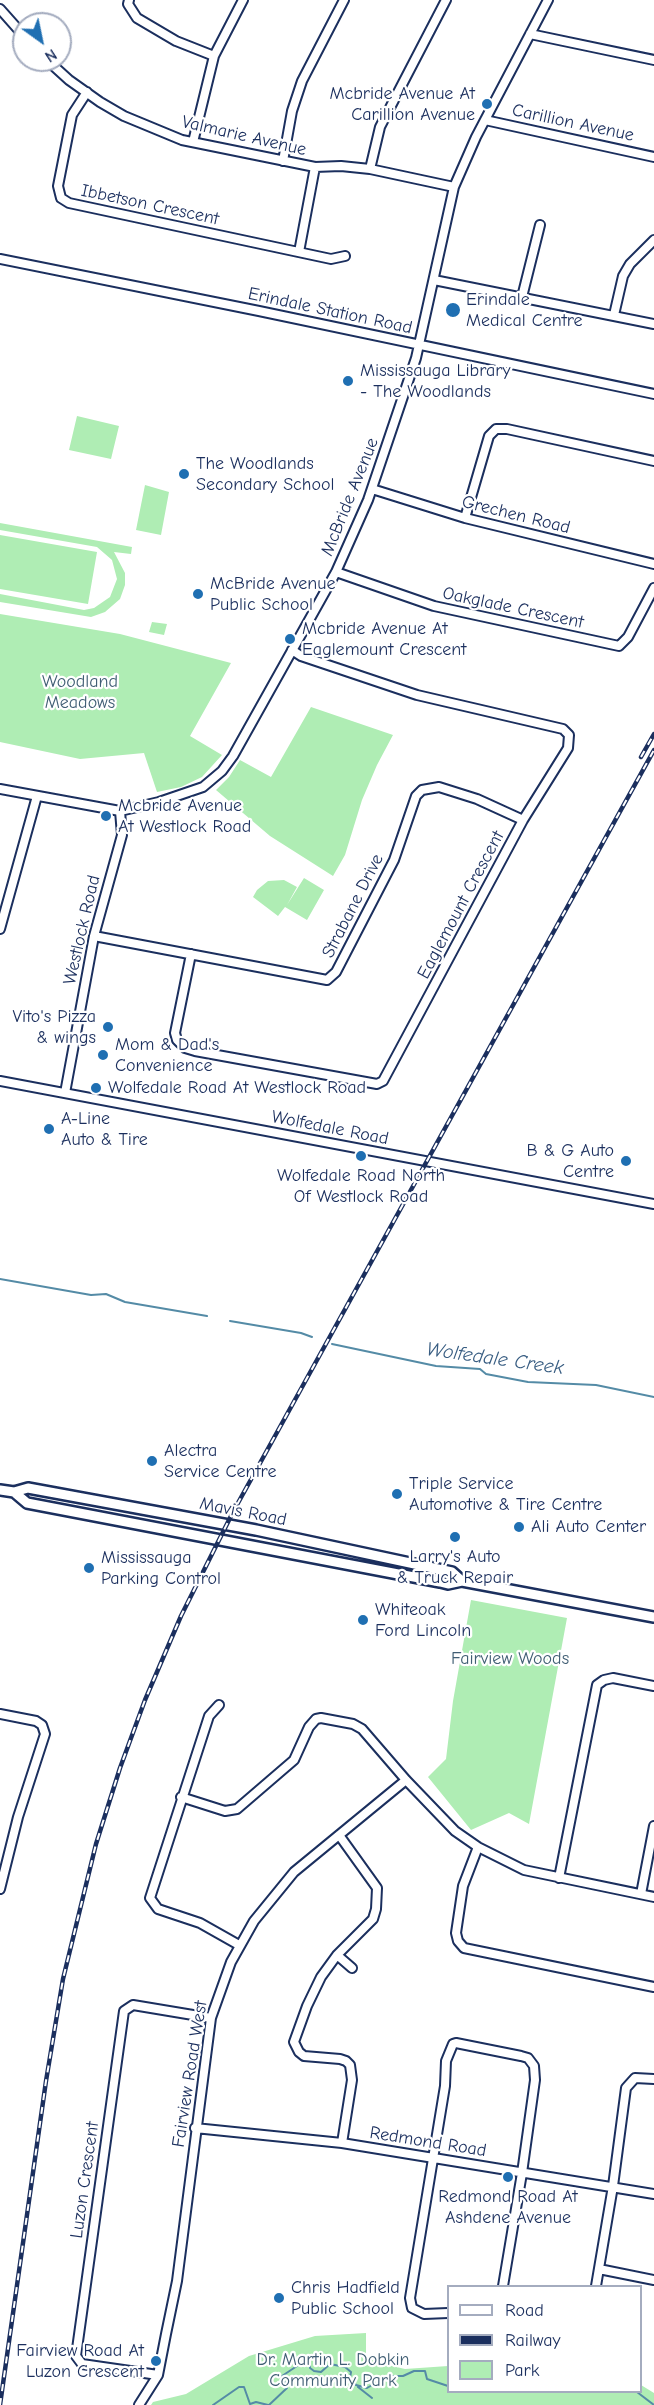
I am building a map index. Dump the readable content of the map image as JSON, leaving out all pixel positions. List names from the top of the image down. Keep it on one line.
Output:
{"streets":{"main road":["Mavis Road"],"street":["Carillion Avenue","Valmarie Avenue","Ibbetson Crescent","Erindale Station Road","McBride Avenue","Grechen Road","Oakglade Crescent","Eaglemount Crescent","Strabane Drive","Westlock Road","Wolfedale Road","Fairview Road West","Redmond Road","Luzon Crescent"]},"crossings":[["Carillion Avenue","McBride Avenue"],["Valmarie Avenue","Ibbetson Crescent"],["Valmarie Avenue","McBride Avenue"],["Erindale Station Road","McBride Avenue"],["McBride Avenue","Grechen Road"],["McBride Avenue","Oakglade Crescent"],["McBride Avenue","Eaglemount Crescent"],["McBride Avenue","Westlock Road"],["Eaglemount Crescent","Strabane Drive"],["Strabane Drive","Westlock Road"],["Westlock Road","Wolfedale Road"],["Fairview Road West","Redmond Road"],["Fairview Road West","Luzon Crescent"]],"water":["Wolfedale Creek"],"parks":["Woodland Meadows","Fairview Woods","Dr. Martin L. Dobkin Community Park"],"places":["Mcbride Avenue At Carillion Avenue","Erindale Medical Centre","Mississauga Library - The Woodlands","The Woodlands Secondary School","McBride Avenue Public School","Mcbride Avenue At Eaglemount Crescent","Mcbride Avenue At Westlock Road","Vito's Pizza & wings","Mom & Dad's Convenience","Wolfedale Road At Westlock Road","A-Line Auto & Tire","Wolfedale Road North Of Westlock Road","B & G Auto Centre","Alectra Service Centre","Triple Service Automotive & Tire Centre","Ali Auto Center","Larry's Auto & Truck Repair","Mississauga Parking Control","Whiteoak Ford Lincoln","Redmond Road At Ashdene Avenue","Chris Hadfield Public School","Fairview Road At Luzon Crescent"],"legend":["Road","Railway","Park"],"north":"bottom right"}
